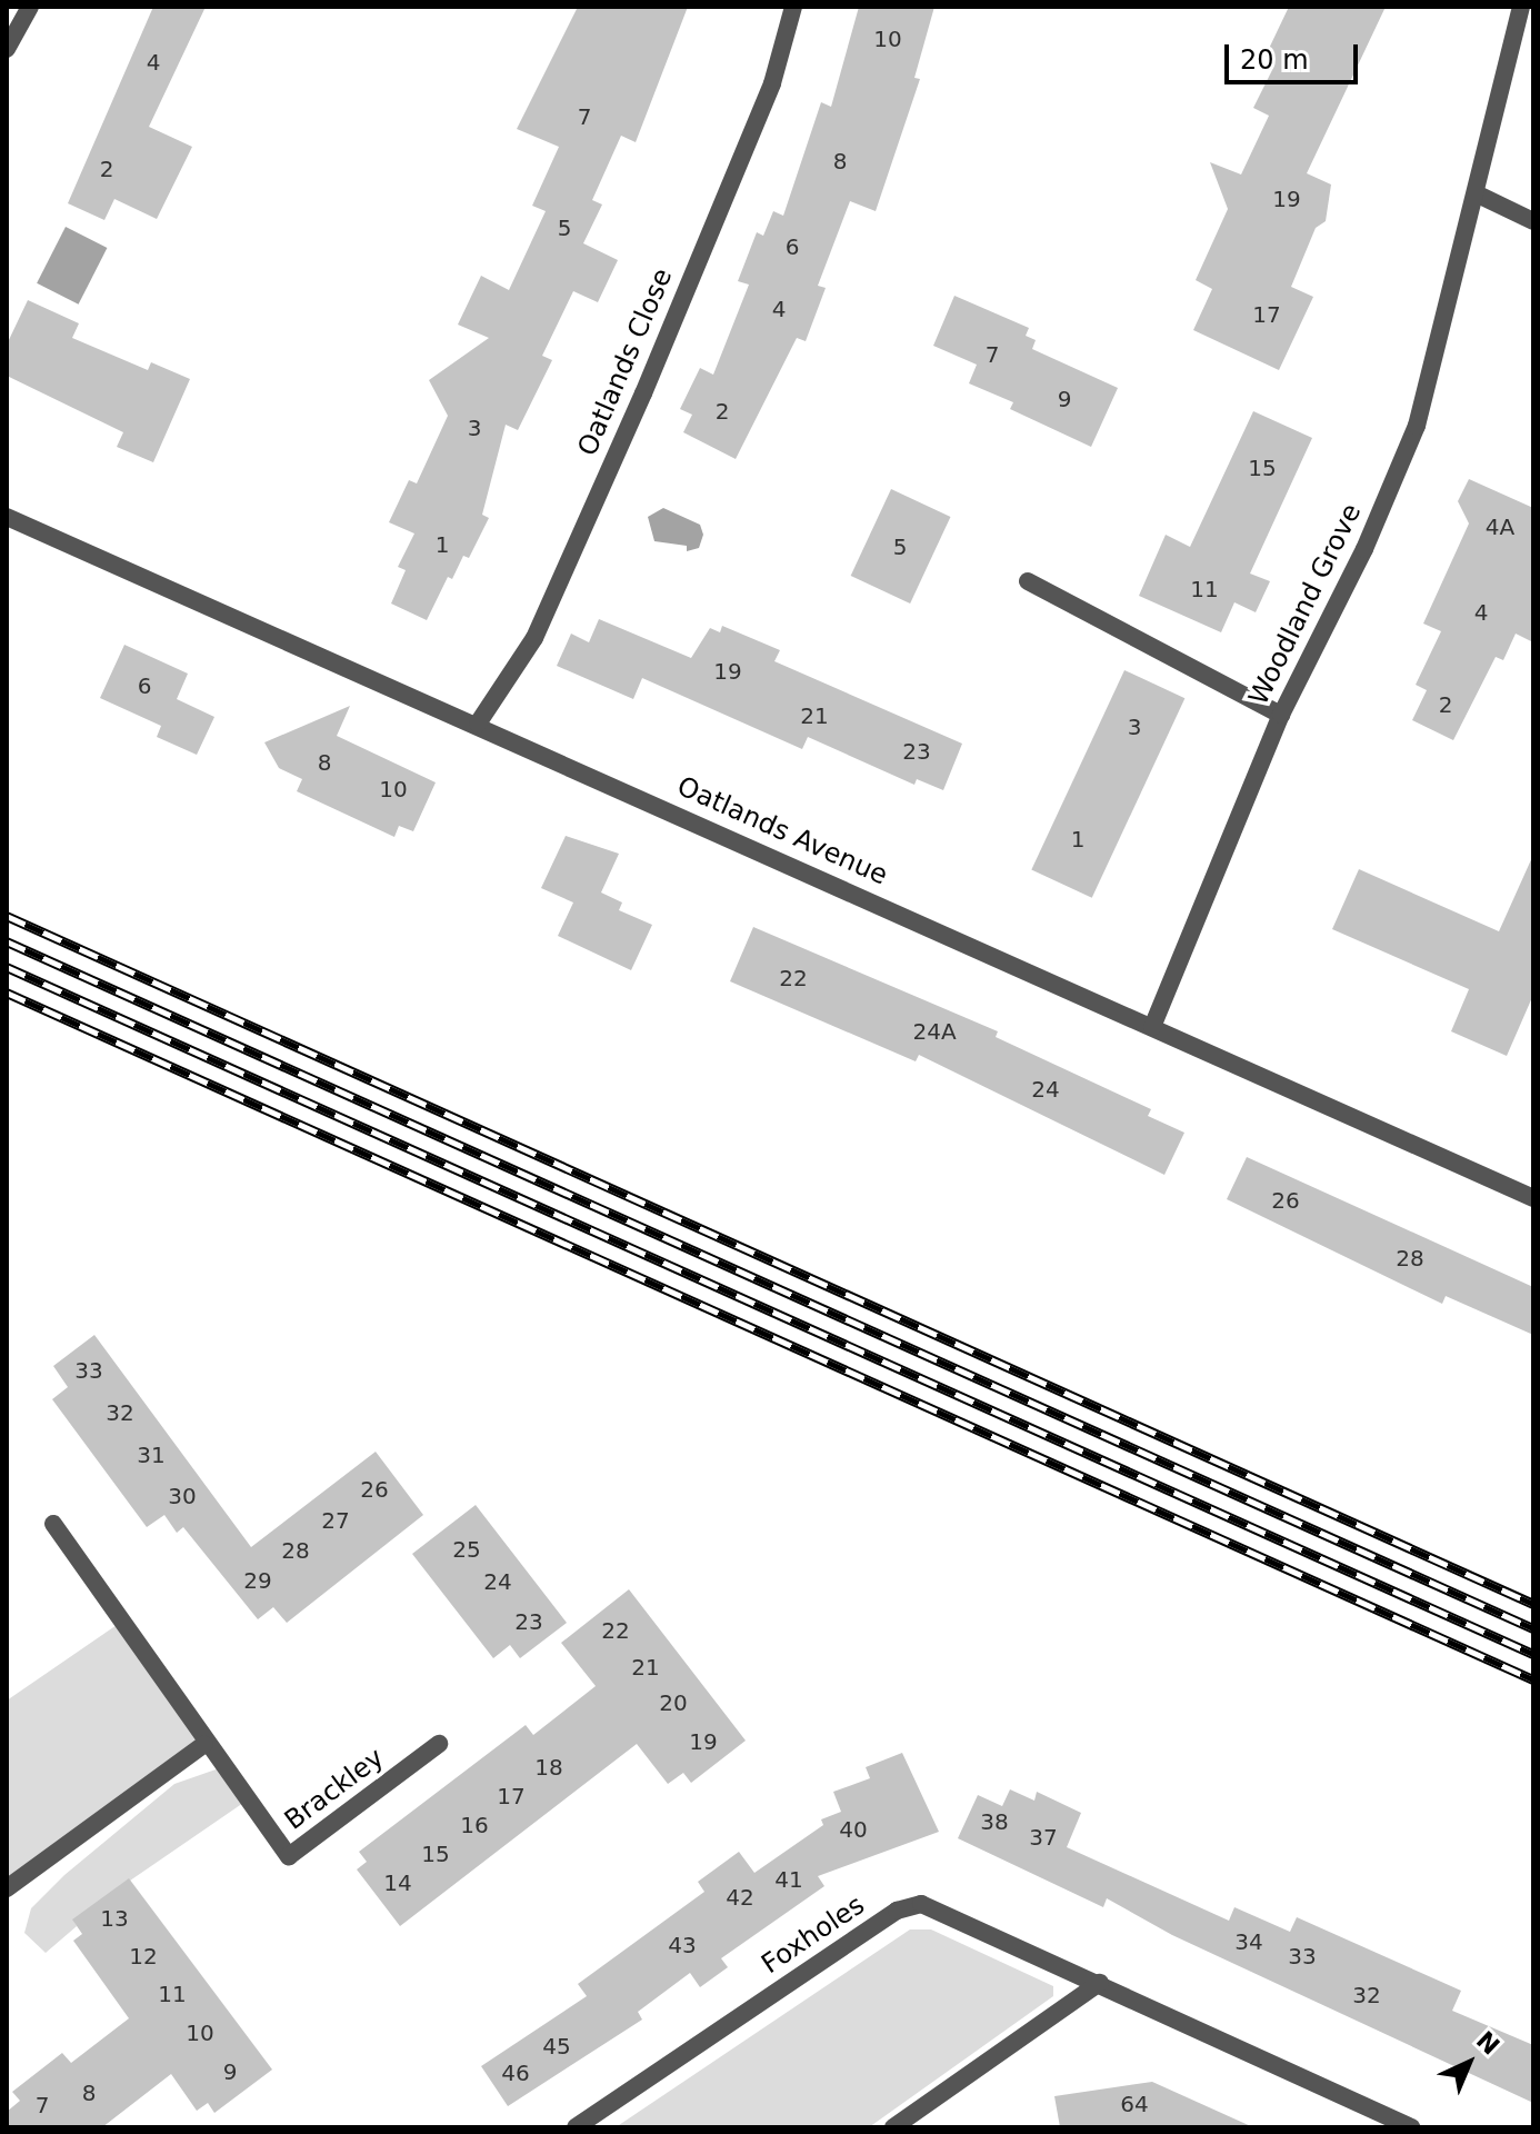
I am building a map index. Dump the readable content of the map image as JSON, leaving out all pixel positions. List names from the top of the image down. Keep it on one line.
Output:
{"streets":{"street":["Oatlands Close","Woodland Grove","Oatlands Avenue","Brackley","Foxholes"]},"crossings":[["Oatlands Close","Oatlands Avenue"],["Woodland Grove","Oatlands Avenue"]],"house_numbers":["10","4","7","8","2","19","5","6","4","17","7","9","2","3","15","4A","1","5","11","4","19","6","2","21","3","23","8","10","1","22","24A","24","26","28","33","32","31","26","30","27","25","28","29","24","23","22","21","20","19","18","17","38","16","40","37","15","41","14","42","13","34","43","12","33","11","32","10","45","9","46","8","64","7"],"scale_bar":"20 m","north":"top right"}
